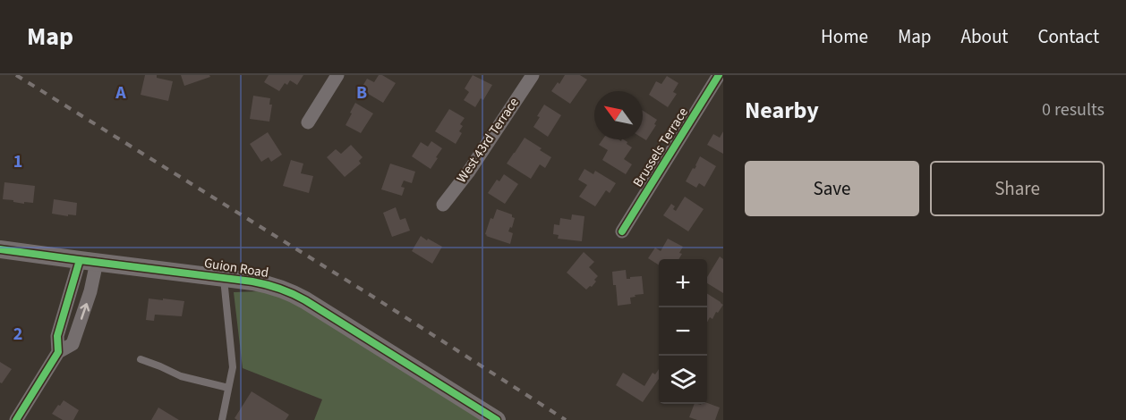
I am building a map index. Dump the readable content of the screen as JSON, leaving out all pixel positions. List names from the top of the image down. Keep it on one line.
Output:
{"streets":{"street":["West 43rd Terrace","Brussels Terrace","Guion Road"]},"north":"top left","page":{"header":"Map","nav":["Home","Map","About","Contact"],"heading":["Nearby","0 results"],"buttons":["Save","Share"],"map_buttons":["+","−"]},"grid":{"columns":["A","B"],"rows":["1","2"]}}
